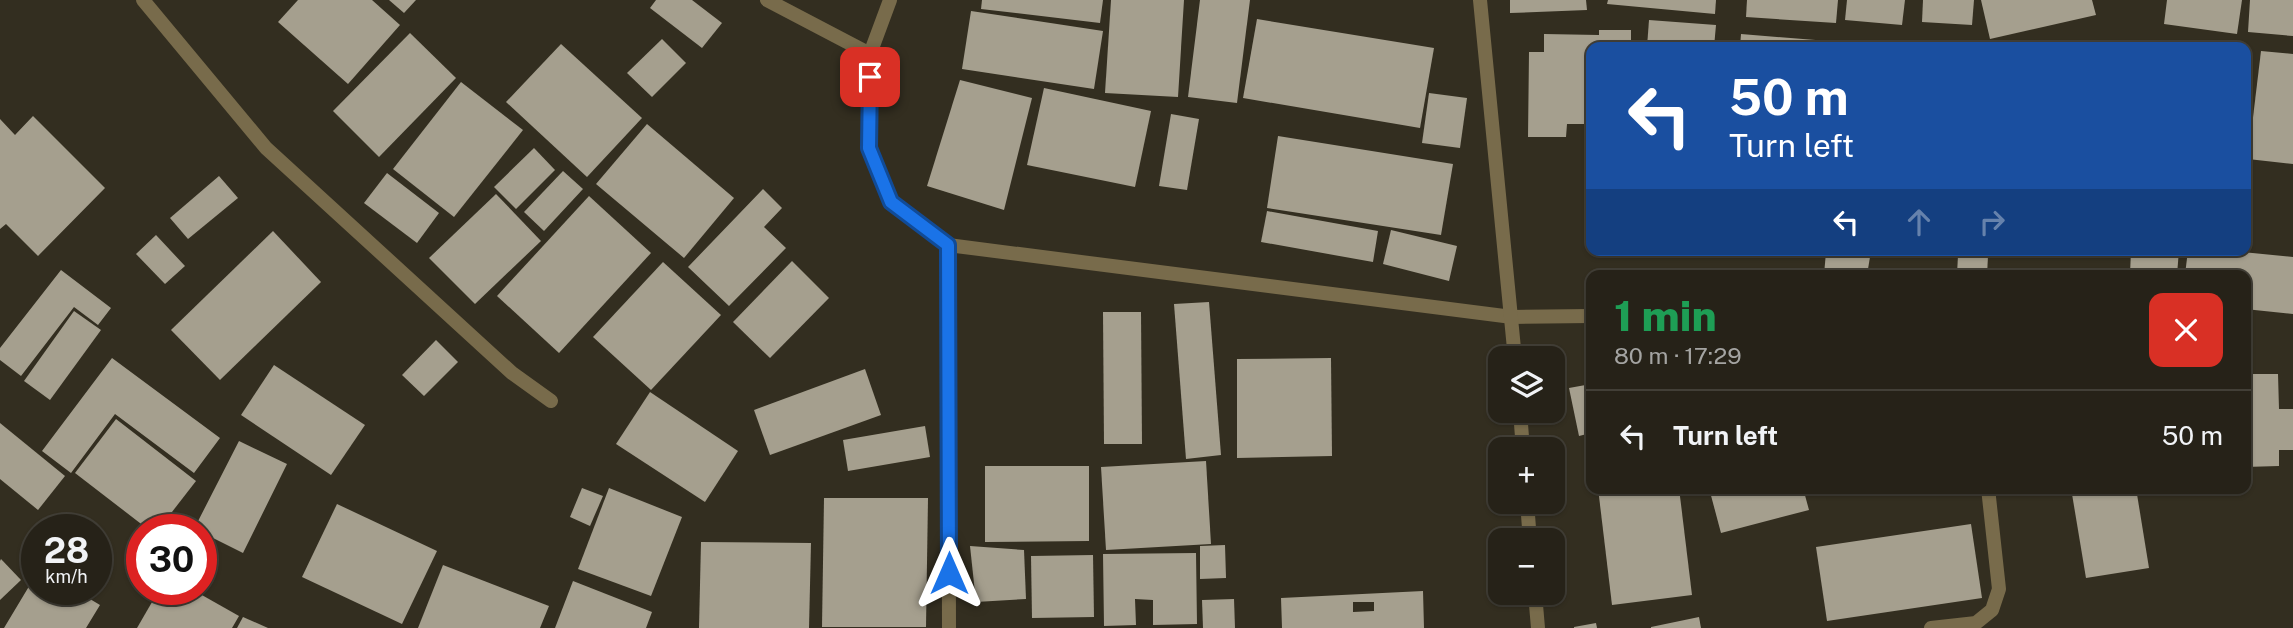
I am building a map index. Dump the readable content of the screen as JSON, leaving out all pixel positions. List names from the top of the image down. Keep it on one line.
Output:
{"page":{"turn":["50 m","Turn left"],"heading":["1 min","80 m · 17:29"],"map_buttons":["+","−"],"list":[{"name":"Turn left","value":"50 m"}],"speed":"28 km/h","limit":"30"}}
